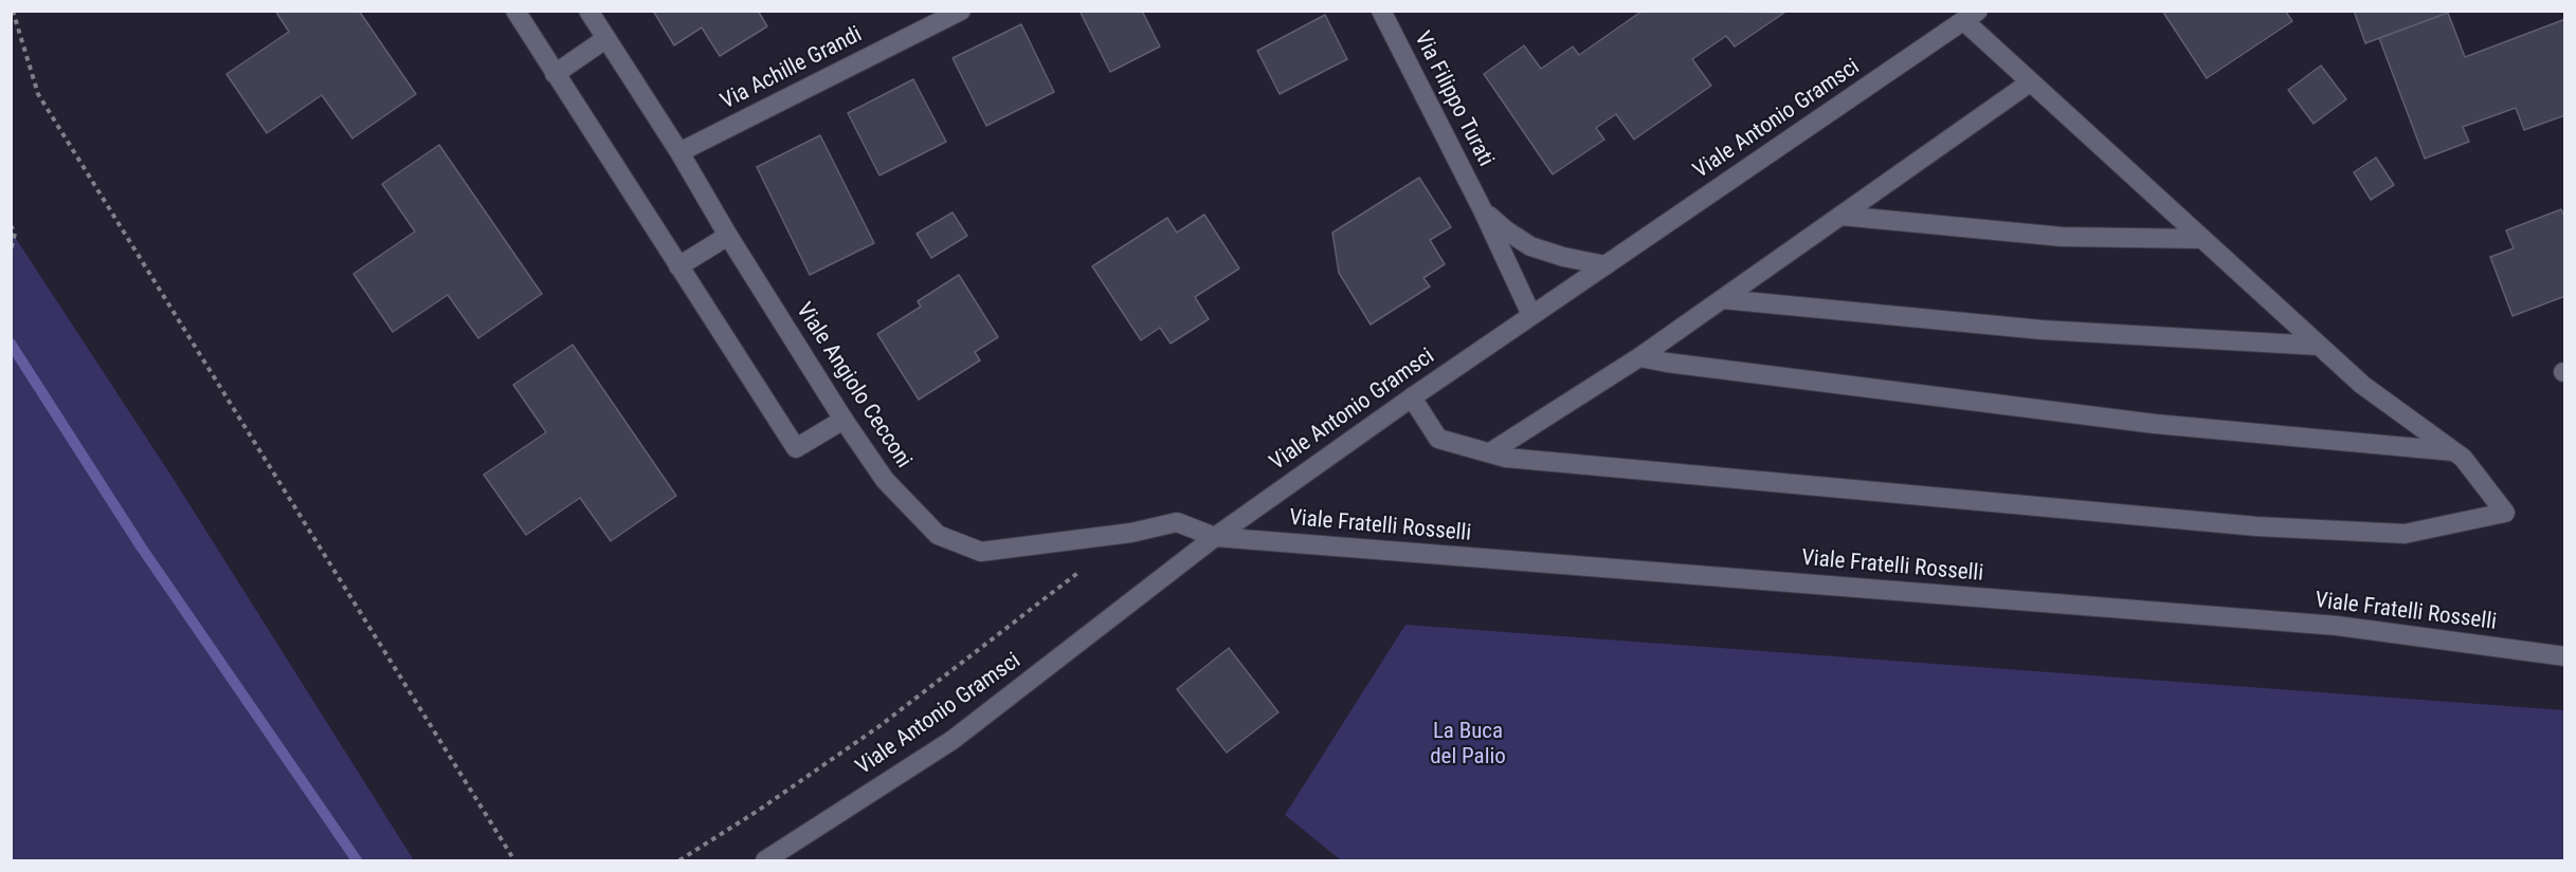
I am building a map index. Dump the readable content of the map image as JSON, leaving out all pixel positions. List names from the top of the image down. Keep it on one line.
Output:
{"streets":{"street":["Via Achille Grandi","Via Filippo Turati","Viale Antonio Gramsci","Viale Angiolo Cecconi","Viale Fratelli Rosselli"]},"crossings":[["Via Achille Grandi","Viale Angiolo Cecconi"],["Via Filippo Turati","Viale Antonio Gramsci"],["Viale Antonio Gramsci","Viale Angiolo Cecconi"],["Viale Antonio Gramsci","Viale Fratelli Rosselli"],["Viale Angiolo Cecconi","Viale Fratelli Rosselli"]],"parks":["La Buca del Palio"]}
